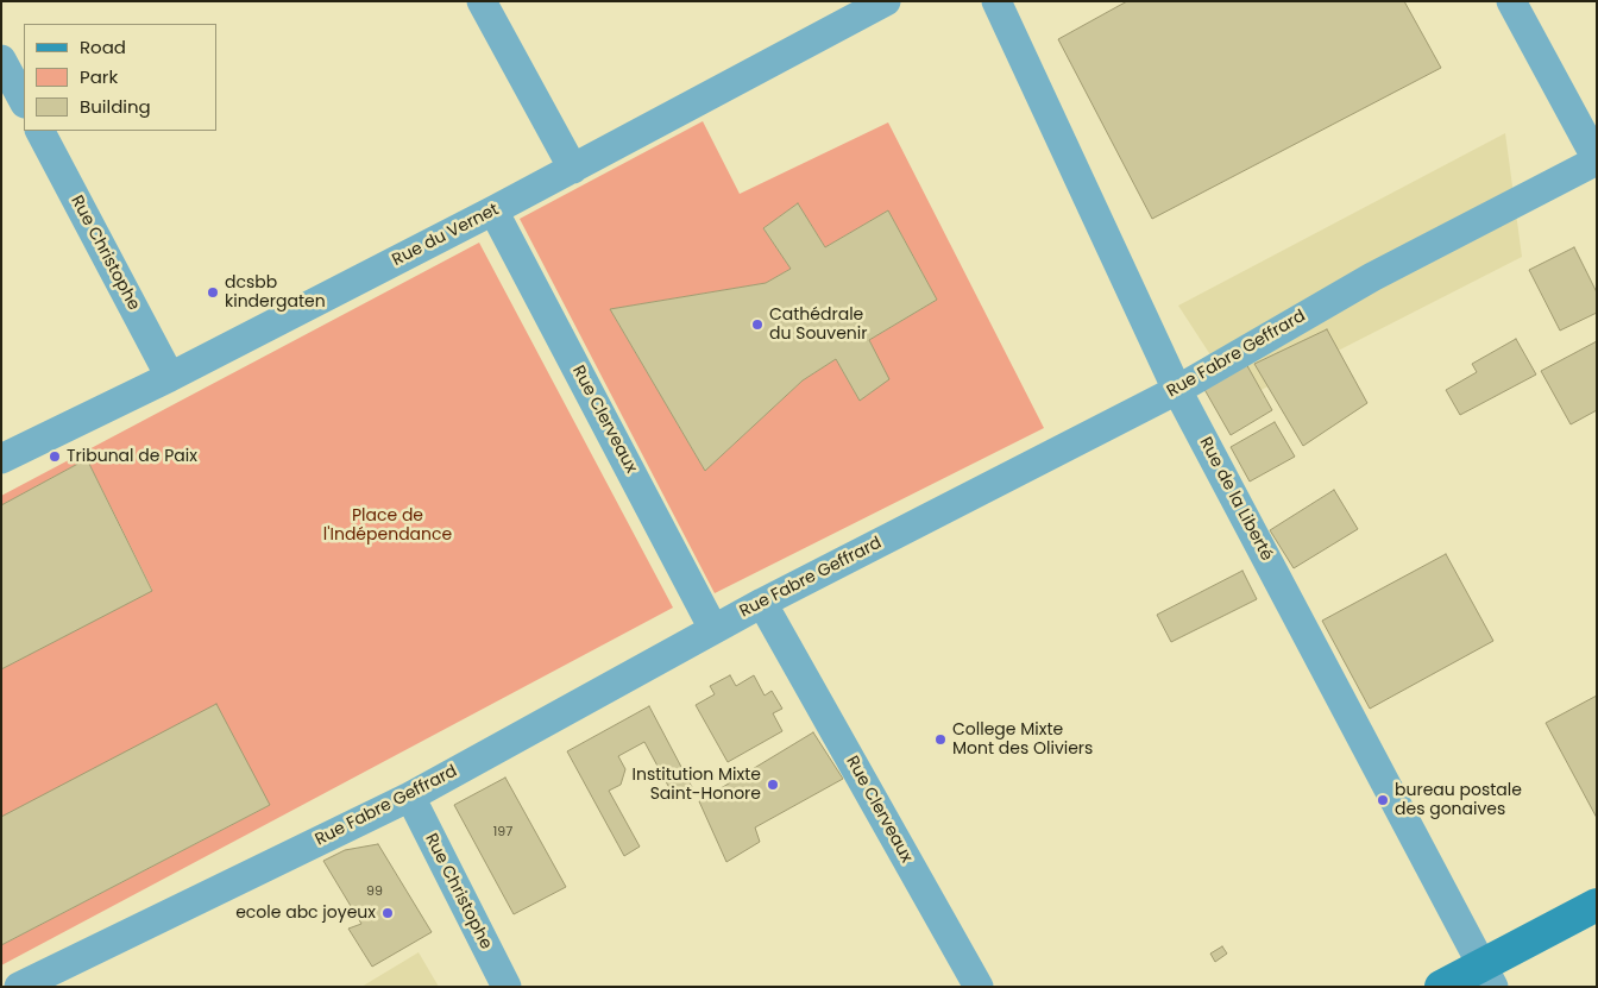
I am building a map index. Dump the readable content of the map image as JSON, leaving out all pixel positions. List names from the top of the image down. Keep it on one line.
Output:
{"streets":{"street":["Rue du Vernet","Rue Christophe","Rue Fabre Geffrard","Rue Clerveaux","Rue de la Liberté"]},"crossings":[["Rue du Vernet","Rue Christophe"],["Rue du Vernet","Rue Clerveaux"],["Rue Christophe","Rue Fabre Geffrard"],["Rue Fabre Geffrard","Rue Clerveaux"],["Rue Fabre Geffrard","Rue de la Liberté"]],"parks":["Place de l'Indépendance"],"places":["dcsbb kindergaten","Cathédrale du Souvenir","Tribunal de Paix","College Mixte Mont des Oliviers","Institution Mixte Saint-Honore","bureau postale des gonaives","ecole abc joyeux"],"house_numbers":["197","99"],"legend":["Road","Park","Building"]}
